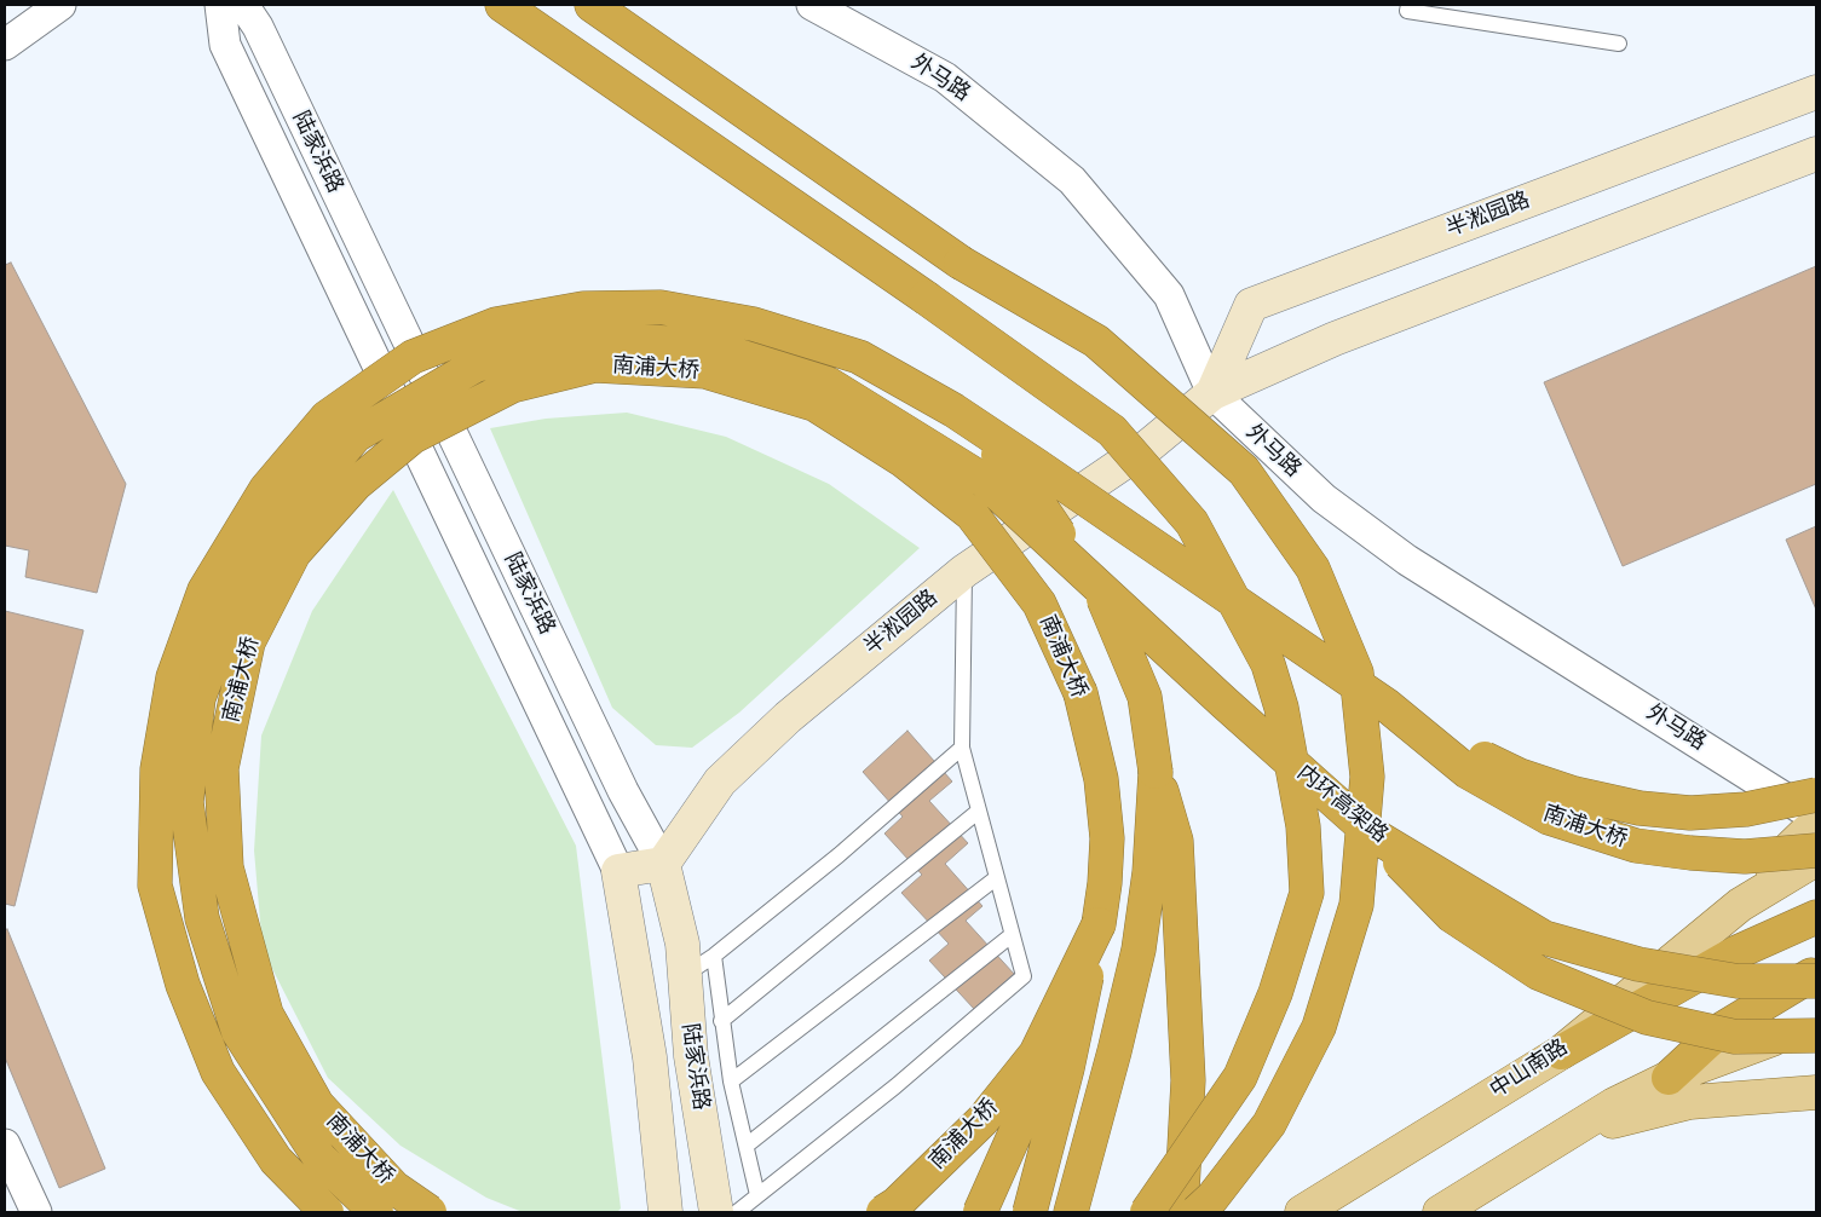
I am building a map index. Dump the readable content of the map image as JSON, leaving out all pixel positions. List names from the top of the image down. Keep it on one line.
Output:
{"streets":{"highway":["南浦大桥","内环高架路"],"main road":["陆家浜路","半淞园路","中山南路"],"street":["外马路"]},"crossings":[["外马路","半淞园路"],["陆家浜路","半淞园路"],["南浦大桥","内环高架路"]]}
